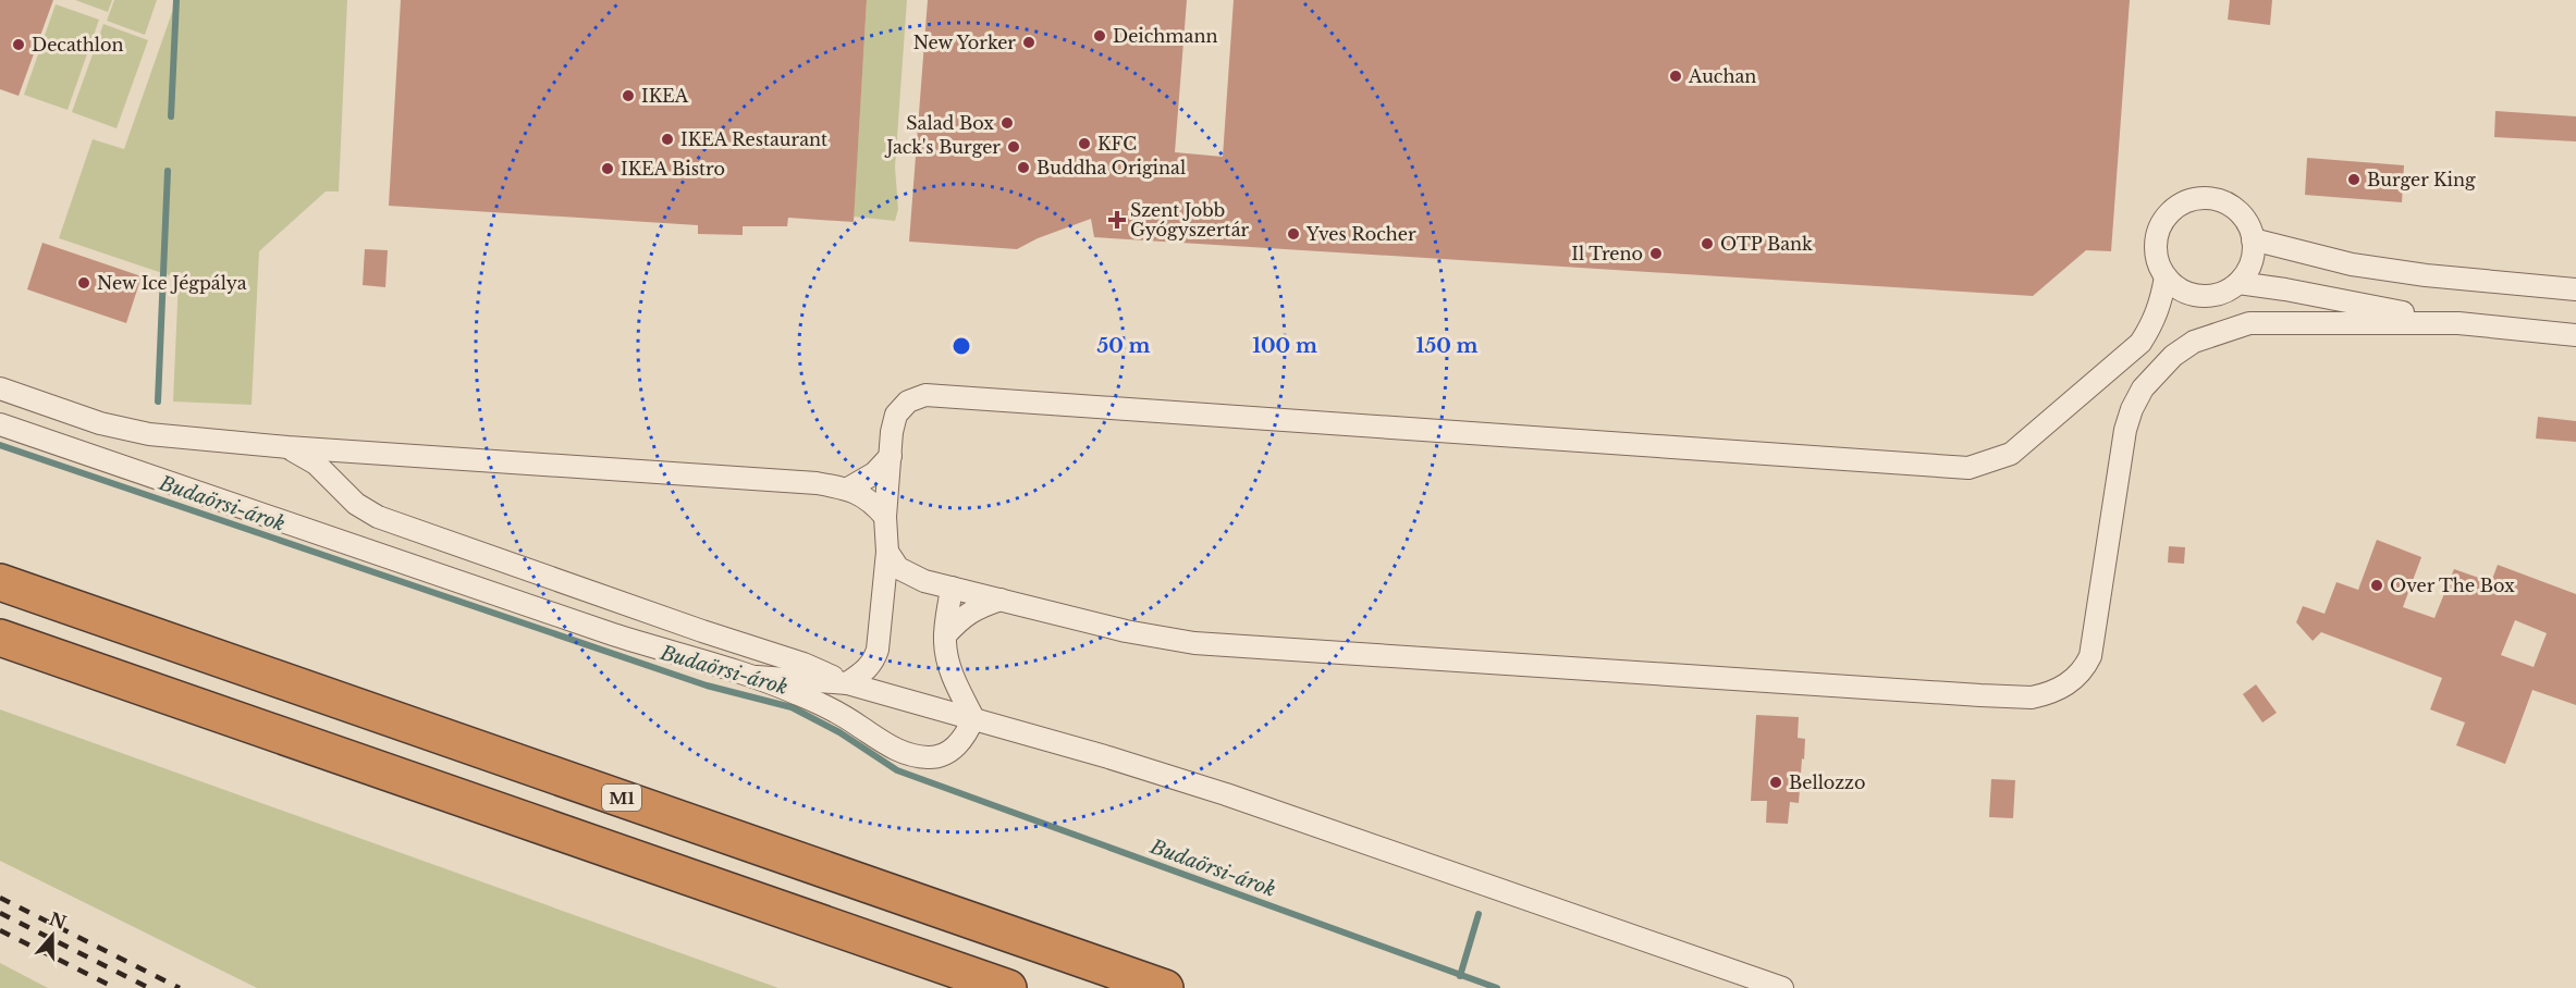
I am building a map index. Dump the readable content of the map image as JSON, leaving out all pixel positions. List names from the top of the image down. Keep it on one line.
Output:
{"streets":{"highway":["M1"]},"water":["Budaörsi-árok"],"places":{"other":["Deichmann","New Yorker","Decathlon","Auchan","IKEA","Salad Box","IKEA Restaurant","KFC","Jack's Burger","Buddha Original","IKEA Bistro","Burger King","Yves Rocher","OTP Bank","Il Treno","New Ice Jégpálya","Over The Box","Bellozzo"],"health":["Szent Jobb Gyógyszertár"]},"north":"top","rings":["50 m","100 m","150 m"]}
